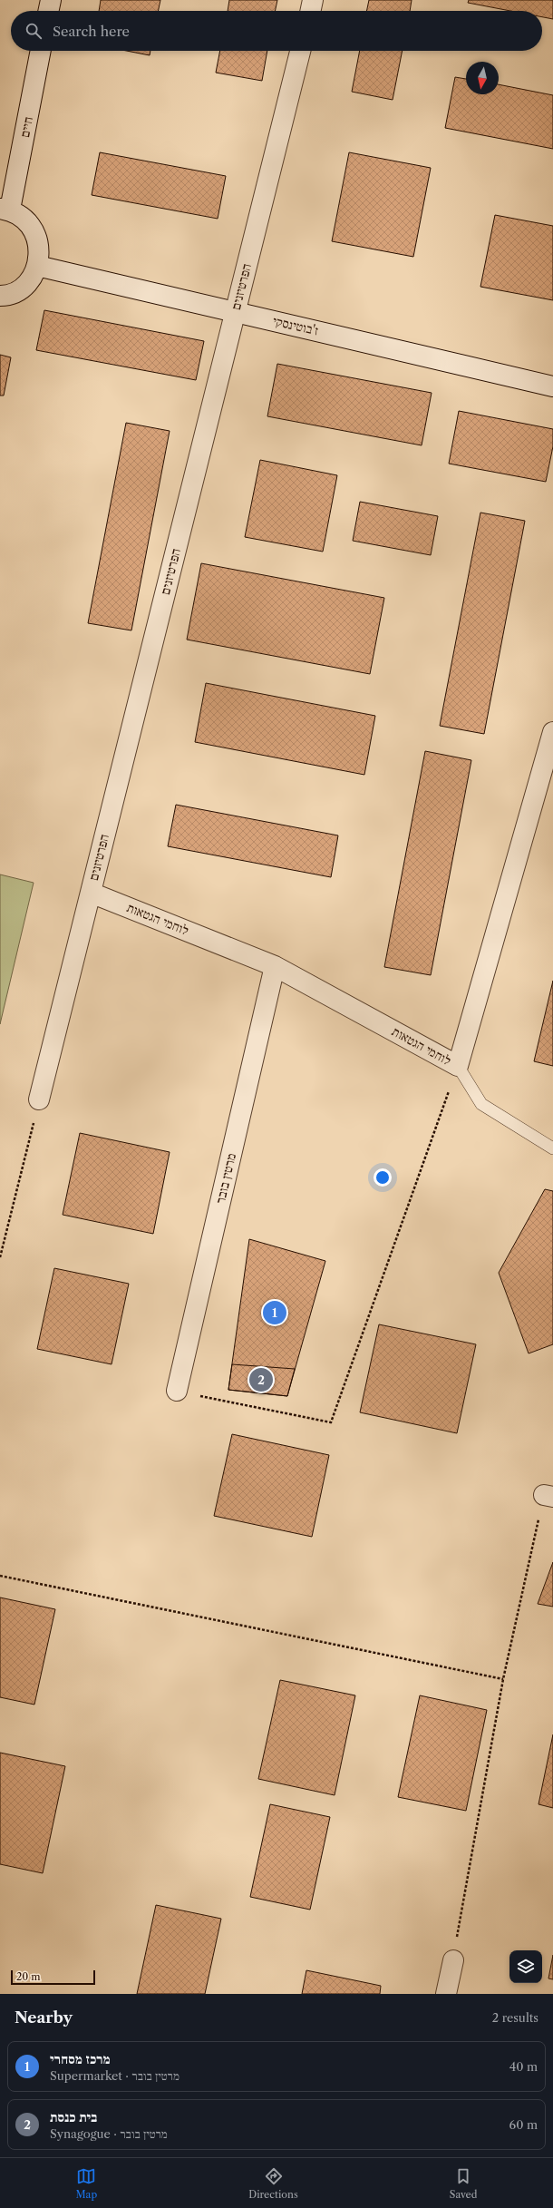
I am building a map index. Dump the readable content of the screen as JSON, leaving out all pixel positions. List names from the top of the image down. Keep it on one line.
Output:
{"streets":{"street":["חיים","הפרטיזנים","ז'בוטינסקי","לוחמי הגטאות","מרטין בובר"]},"crossings":[["הפרטיזנים","ז'בוטינסקי"],["הפרטיזנים","לוחמי הגטאות"],["לוחמי הגטאות","מרטין בובר"]],"scale_bar":"20 m","north":"bottom","page":{"search":"Search here","pins":["1","2"],"scale":"20 m","heading":["Nearby","2 results"],"list":[{"mark":"1","name":"מרכז מסחרי","note":"Supermarket · מרטין בובר","value":"40 m"},{"mark":"2","name":"בית כנסת","note":"Synagogue · מרטין בובר","value":"60 m"}],"nav":["Map","Directions","Saved"]}}
